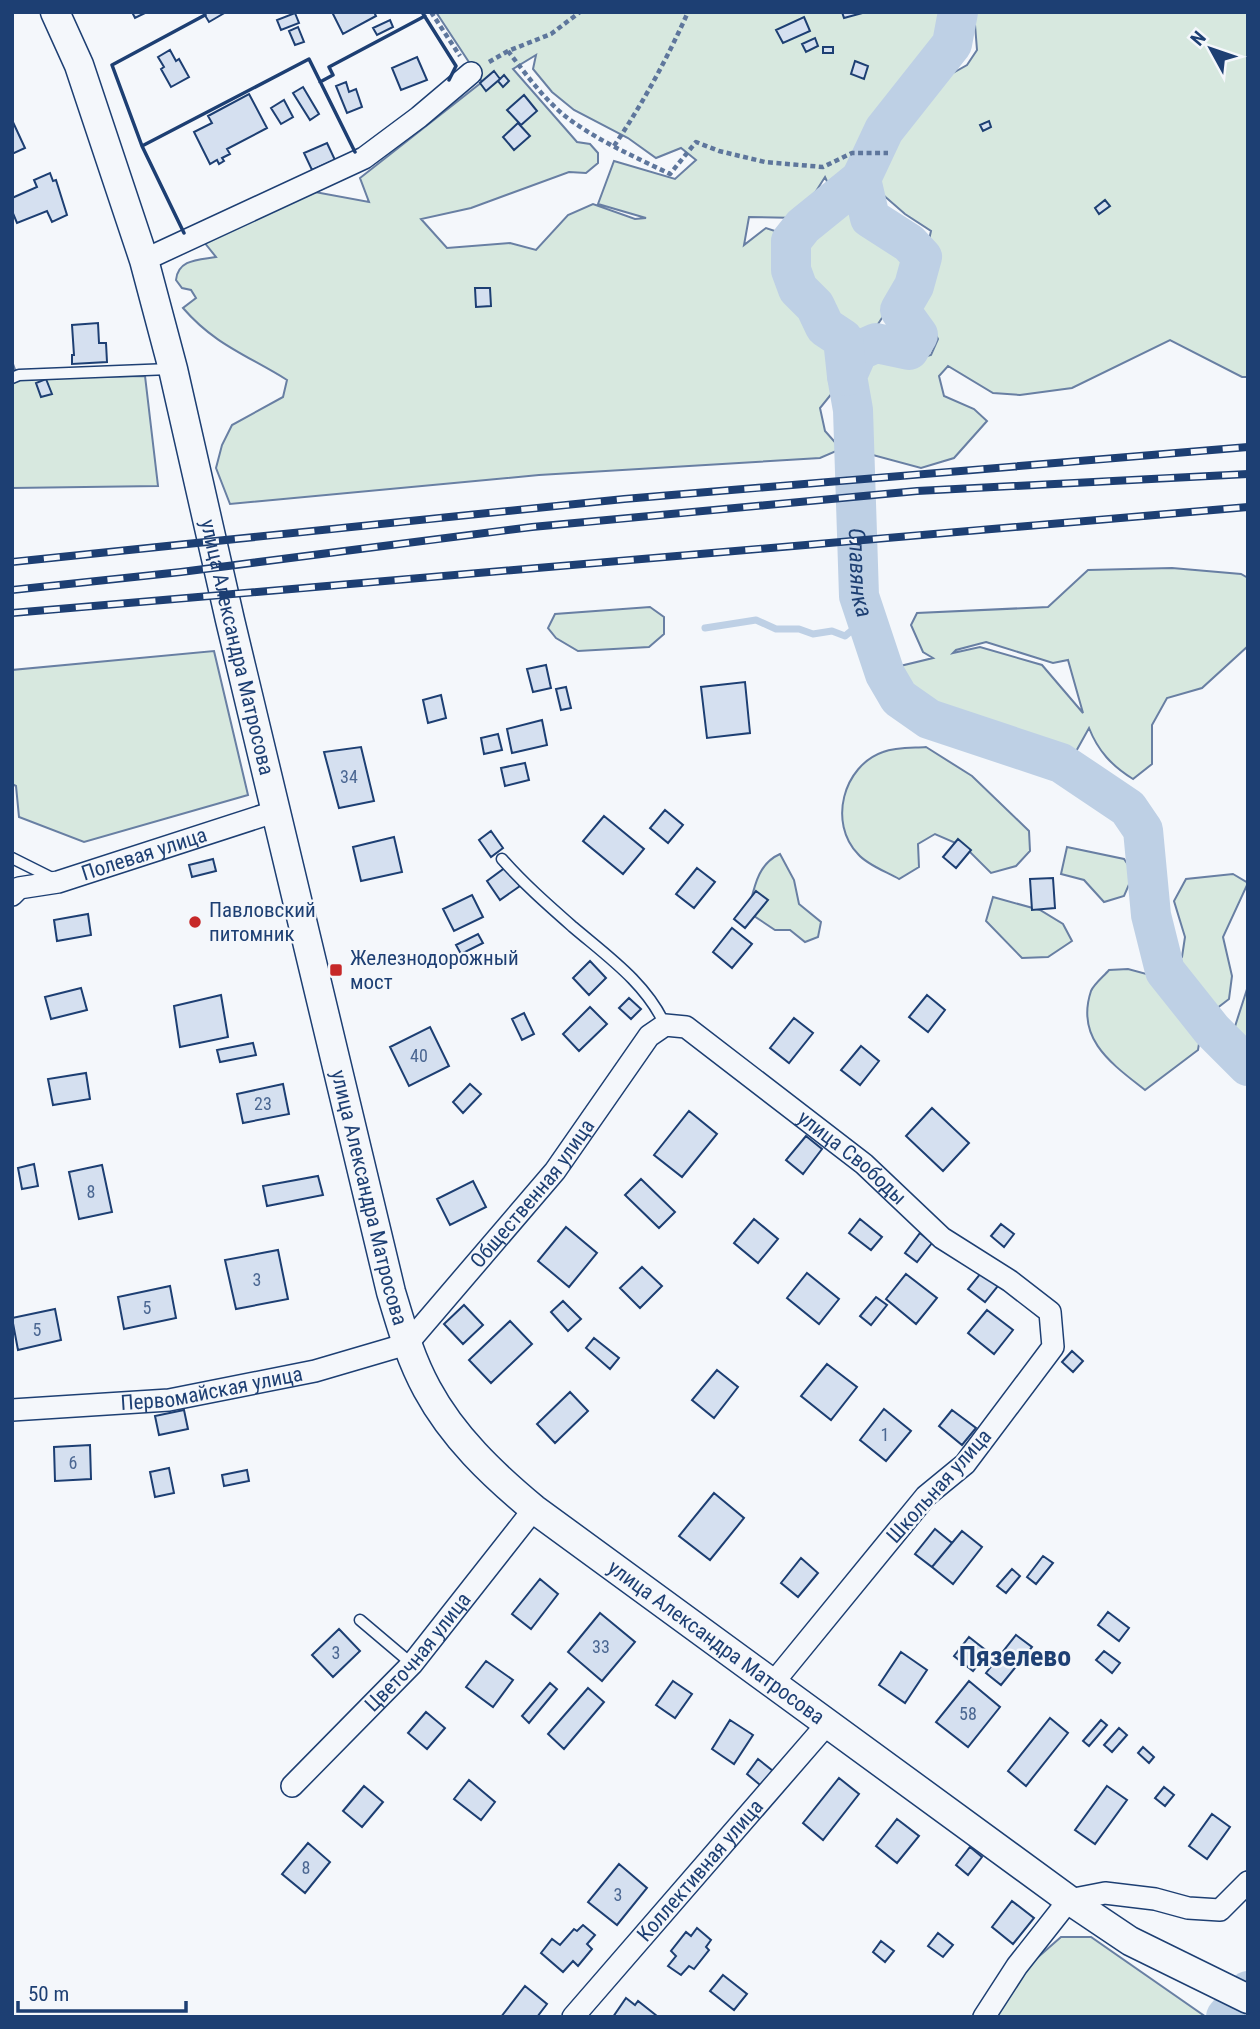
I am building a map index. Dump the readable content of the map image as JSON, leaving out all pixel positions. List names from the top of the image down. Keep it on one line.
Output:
{"streets":{"main road":["улица Александра Матросова"],"street":["Полевая улица","улица Свободы","Общественная улица","Первомайская улица","Школьная улица","Цветочная улица","Коллективная улица"]},"crossings":[["улица Александра Матросова","Полевая улица"],["улица Александра Матросова","Общественная улица"],["улица Александра Матросова","Первомайская улица"],["улица Александра Матросова","Школьная улица"],["улица Александра Матросова","Цветочная улица"],["улица Александра Матросова","Коллективная улица"],["улица Свободы","Общественная улица"],["улица Свободы","Школьная улица"],["Общественная улица","Первомайская улица"]],"districts":["Пязелево"],"water":["Славянка"],"places":{"other":["Павловский питомник"],"transit":["Железнодорожный мост"]},"house_numbers":["34","40","23","8","3","5","5","1","6","33","3","58","8","3"],"scale_bar":"50 m","north":"top left"}
